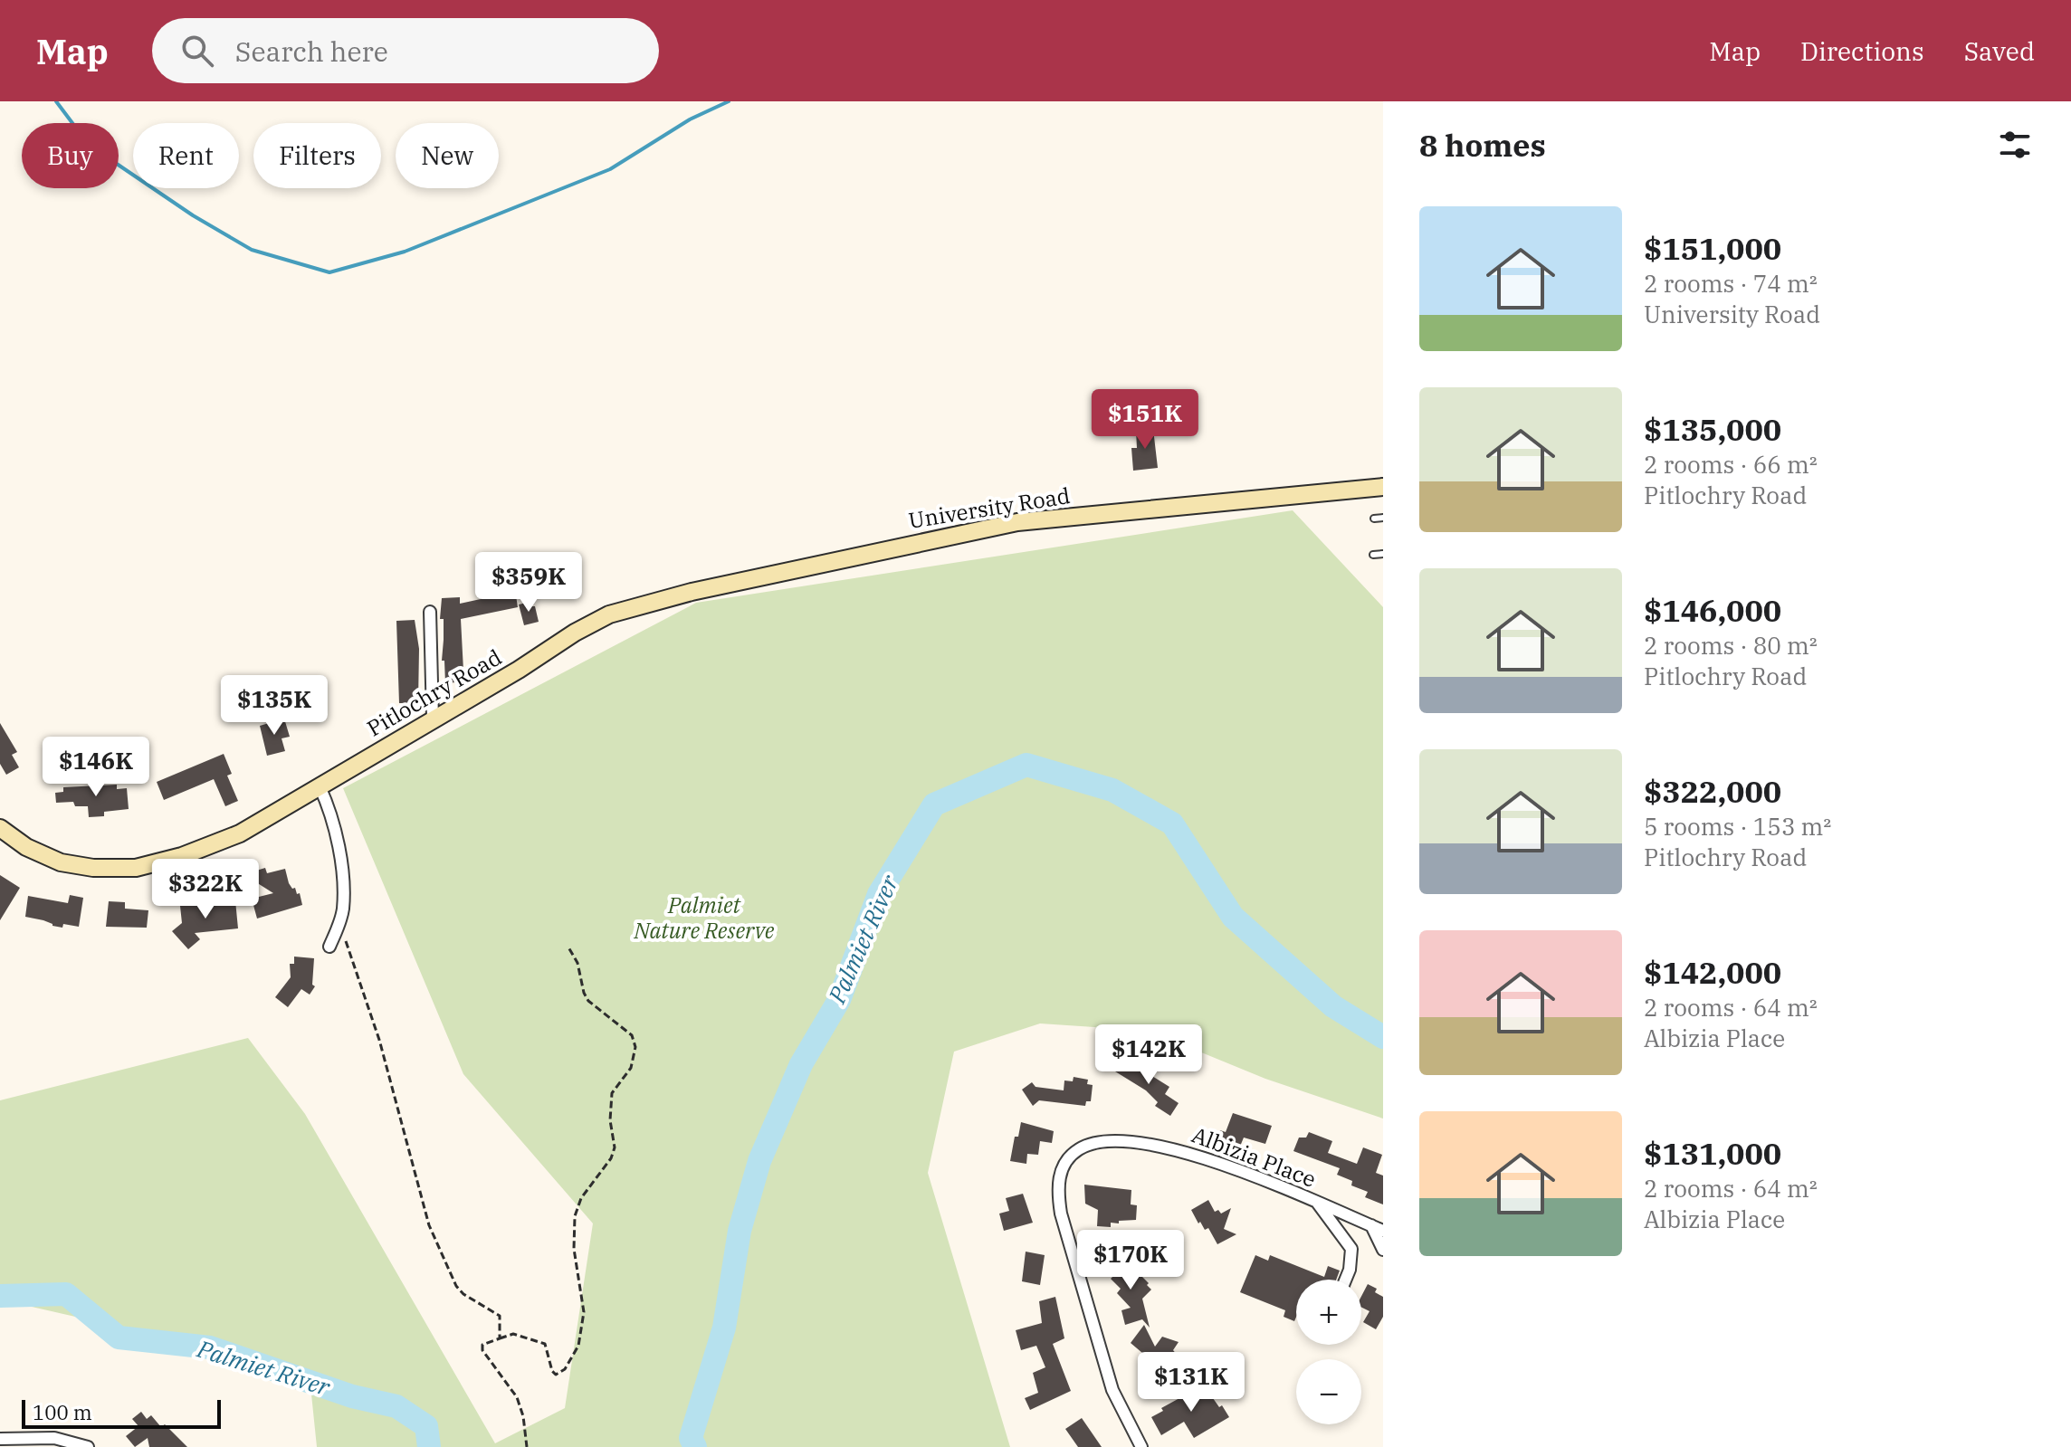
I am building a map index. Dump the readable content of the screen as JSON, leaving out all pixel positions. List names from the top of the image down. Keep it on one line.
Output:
{"streets":{"street":["University Road","Pitlochry Road","Albizia Place"]},"crossings":[["University Road","Pitlochry Road"]],"water":["Palmiet River"],"parks":["Palmiet Nature Reserve"],"scale_bar":"100 m","page":{"header":"Map","search":"Search here","nav":["Map","Directions","Saved"],"heading":"8 homes","chip":["Buy","Rent","Filters","New"],"list":[{"name":"$151,000","note":"2 rooms · 74 m² · University Road"},{"name":"$135,000","note":"2 rooms · 66 m² · Pitlochry Road"},{"name":"$146,000","note":"2 rooms · 80 m² · Pitlochry Road"},{"name":"$322,000","note":"5 rooms · 153 m² · Pitlochry Road"},{"name":"$142,000","note":"2 rooms · 64 m² · Albizia Place"},{"name":"$131,000","note":"2 rooms · 64 m² · Albizia Place"}],"price":["$151K","$359K","$135K","$146K","$322K","$142K","$170K","$131K"],"map_buttons":["+","−"],"scale":"100 m"}}
